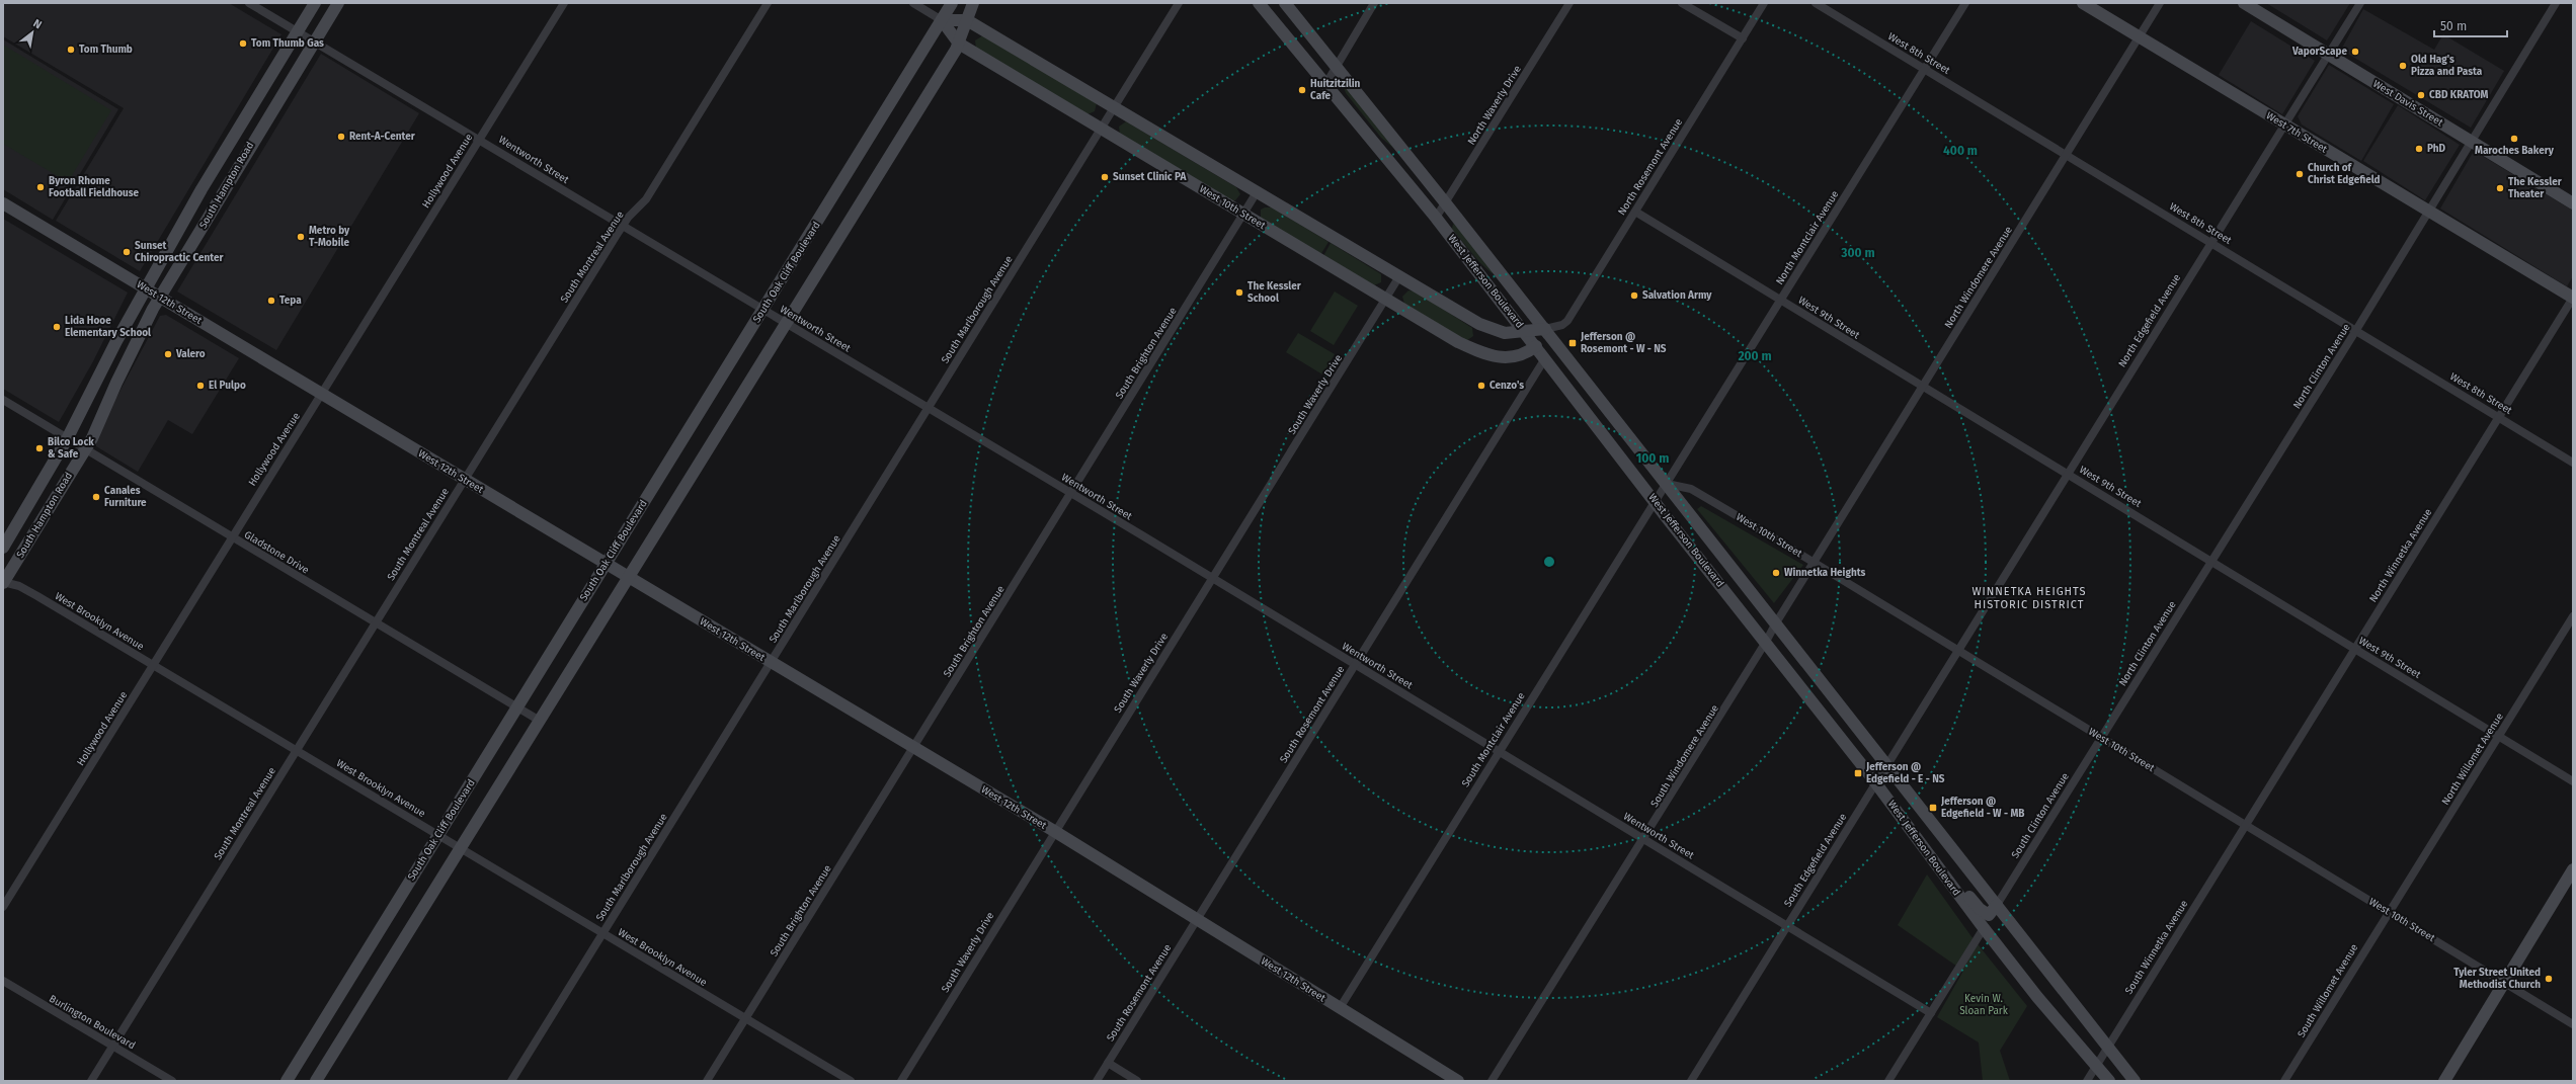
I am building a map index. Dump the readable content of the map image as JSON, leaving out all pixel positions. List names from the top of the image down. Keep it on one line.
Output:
{"streets":{"street":["West 8th Street","West Davis Street","North Waverly Drive","West 7th Street","Wentworth Street","North Rosemont Avenue","Hollywood Avenue","South Hampton Road","West 10th Street","North Montclair Avenue","South Montreal Avenue","South Oak Cliff Boulevard","North Windomere Avenue","West Jefferson Boulevard","West 12th Street","South Marlborough Avenue","West 9th Street","North Edgefield Avenue","South Brighton Avenue","North Clinton Avenue","South Waverly Drive","Gladstone Drive","North Winnetka Avenue","West Brooklyn Avenue","South Rosemont Avenue","South Montclair Avenue","South Windomere Avenue","North Willomet Avenue","South Clinton Avenue","South Edgefield Avenue","South Winnetka Avenue","South Willomet Avenue","Burlington Boulevard"]},"crossings":[["West 8th Street","North Montclair Avenue"],["West 8th Street","North Windomere Avenue"],["West 8th Street","North Edgefield Avenue"],["West 8th Street","North Clinton Avenue"],["West 8th Street","North Winnetka Avenue"],["West Davis Street","North Edgefield Avenue"],["West Davis Street","North Clinton Avenue"],["North Waverly Drive","West Jefferson Boulevard"],["West 7th Street","North Windomere Avenue"],["West 7th Street","North Edgefield Avenue"],["West 7th Street","North Clinton Avenue"],["West 7th Street","North Winnetka Avenue"],["Wentworth Street","Hollywood Avenue"],["Wentworth Street","South Hampton Road"],["Wentworth Street","South Montreal Avenue"],["Wentworth Street","South Oak Cliff Boulevard"],["Wentworth Street","South Marlborough Avenue"],["Wentworth Street","South Brighton Avenue"],["Wentworth Street","South Waverly Drive"],["Wentworth Street","South Rosemont Avenue"],["Wentworth Street","South Montclair Avenue"],["Wentworth Street","South Windomere Avenue"],["Wentworth Street","South Edgefield Avenue"],["North Rosemont Avenue","West Jefferson Boulevard"],["North Rosemont Avenue","West 9th Street"],["Hollywood Avenue","West 12th Street"],["Hollywood Avenue","Gladstone Drive"],["Hollywood Avenue","West Brooklyn Avenue"],["South Hampton Road","West 12th Street"],["South Hampton Road","Gladstone Drive"],["South Hampton Road","West Brooklyn Avenue"],["West 10th Street","North Montclair Avenue"],["West 10th Street","South Oak Cliff Boulevard"],["West 10th Street","North Windomere Avenue"],["West 10th Street","West Jefferson Boulevard"],["West 10th Street","South Marlborough Avenue"],["West 10th Street","North Edgefield Avenue"],["West 10th Street","South Brighton Avenue"],["West 10th Street","North Clinton Avenue"],["West 10th Street","South Waverly Drive"],["West 10th Street","North Winnetka Avenue"],["West 10th Street","South Montclair Avenue"],["West 10th Street","South Windomere Avenue"],["West 10th Street","North Willomet Avenue"],["West 10th Street","South Clinton Avenue"],["West 10th Street","South Edgefield Avenue"],["West 10th Street","South Winnetka Avenue"],["West 10th Street","South Willomet Avenue"],["North Montclair Avenue","West Jefferson Boulevard"],["North Montclair Avenue","West 9th Street"],["North Montclair Avenue","South Montclair Avenue"],["South Montreal Avenue","West 12th Street"],["South Montreal Avenue","Gladstone Drive"],["South Montreal Avenue","West Brooklyn Avenue"],["South Montreal Avenue","Burlington Boulevard"],["South Oak Cliff Boulevard","West 12th Street"],["South Oak Cliff Boulevard","Gladstone Drive"],["South Oak Cliff Boulevard","West Brooklyn Avenue"],["North Windomere Avenue","West 9th Street"],["North Windomere Avenue","South Windomere Avenue"],["West Jefferson Boulevard","South Rosemont Avenue"],["West Jefferson Boulevard","South Montclair Avenue"],["West Jefferson Boulevard","South Windomere Avenue"],["West Jefferson Boulevard","South Clinton Avenue"],["West Jefferson Boulevard","South Edgefield Avenue"],["West Jefferson Boulevard","South Winnetka Avenue"],["West 12th Street","South Marlborough Avenue"],["West 12th Street","South Brighton Avenue"],["West 12th Street","South Waverly Drive"],["West 12th Street","South Rosemont Avenue"],["West 12th Street","South Montclair Avenue"],["South Marlborough Avenue","West Brooklyn Avenue"],["West 9th Street","North Edgefield Avenue"],["West 9th Street","North Clinton Avenue"],["West 9th Street","North Winnetka Avenue"],["West 9th Street","North Willomet Avenue"],["North Edgefield Avenue","South Edgefield Avenue"],["South Brighton Avenue","West Brooklyn Avenue"],["North Clinton Avenue","South Clinton Avenue"],["North Winnetka Avenue","South Winnetka Avenue"],["North Willomet Avenue","South Willomet Avenue"]],"districts":["WINNETKA HEIGHTS HISTORIC DISTRICT"],"parks":["Kevin W. Sloan Park"],"places":{"other":["Tom Thumb Gas","Tom Thumb","VaporScape","Old Hag's Pizza and Pasta","Huitzitzilin Cafe","CBD KRATOM","Rent-A-Center","Maroches Bakery","PhD","Church of Christ Edgefield","Sunset Clinic PA","Byron Rhome Football Fieldhouse","The Kessler Theater","Metro by T-Mobile","Sunset Chiropractic Center","The Kessler School","Salvation Army","Tepa","Lida Hooe Elementary School","Valero","El Pulpo","Cenzo's","Bilco Lock & Safe","Canales Furniture","Winnetka Heights","Tyler Street United Methodist Church"],"transit":["Jefferson @ Rosemont - W - NS","Jefferson @ Edgefield - E - NS","Jefferson @ Edgefield - W - MB"]},"scale_bar":"50 m","north":"top right","rings":["400 m","300 m","200 m","100 m"]}
